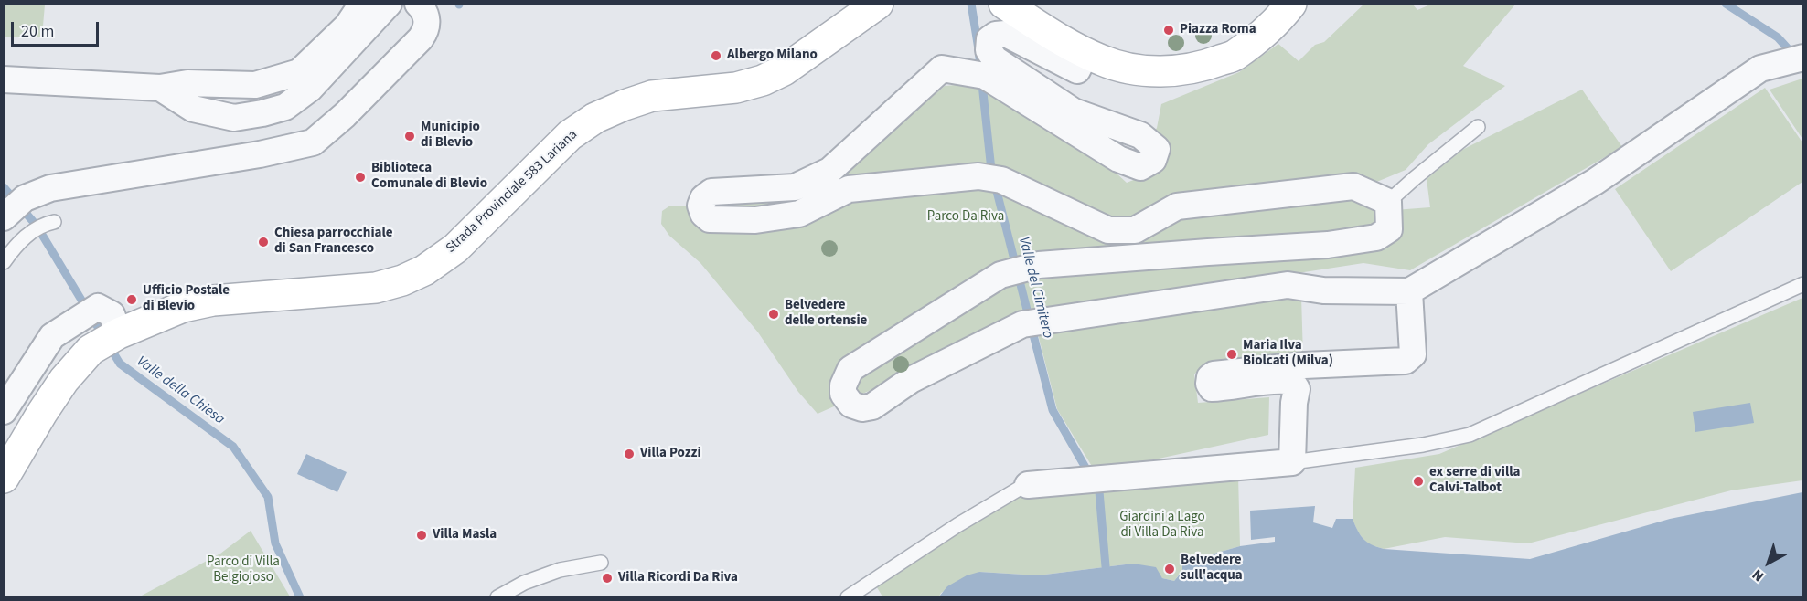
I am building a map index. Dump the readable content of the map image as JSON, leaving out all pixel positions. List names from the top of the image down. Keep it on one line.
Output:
{"streets":{"main road":["Strada Provinciale 583 Lariana"]},"water":["Valle del Cimitero","Valle della Chiesa"],"parks":["Parco Da Riva","Giardini a Lago di Villa Da Riva","Parco di Villa Belgiojoso"],"places":["Piazza Roma","Albergo Milano","Municipio di Blevio","Biblioteca Comunale di Blevio","Chiesa parrocchiale di San Francesco","Ufficio Postale di Blevio","Belvedere delle ortensie","Maria Ilva Biolcati (Milva)","Villa Pozzi","ex serre di villa Calvi-Talbot","Villa Masla","Belvedere sull'acqua","Villa Ricordi Da Riva"],"scale_bar":"20 m","north":"bottom left"}
